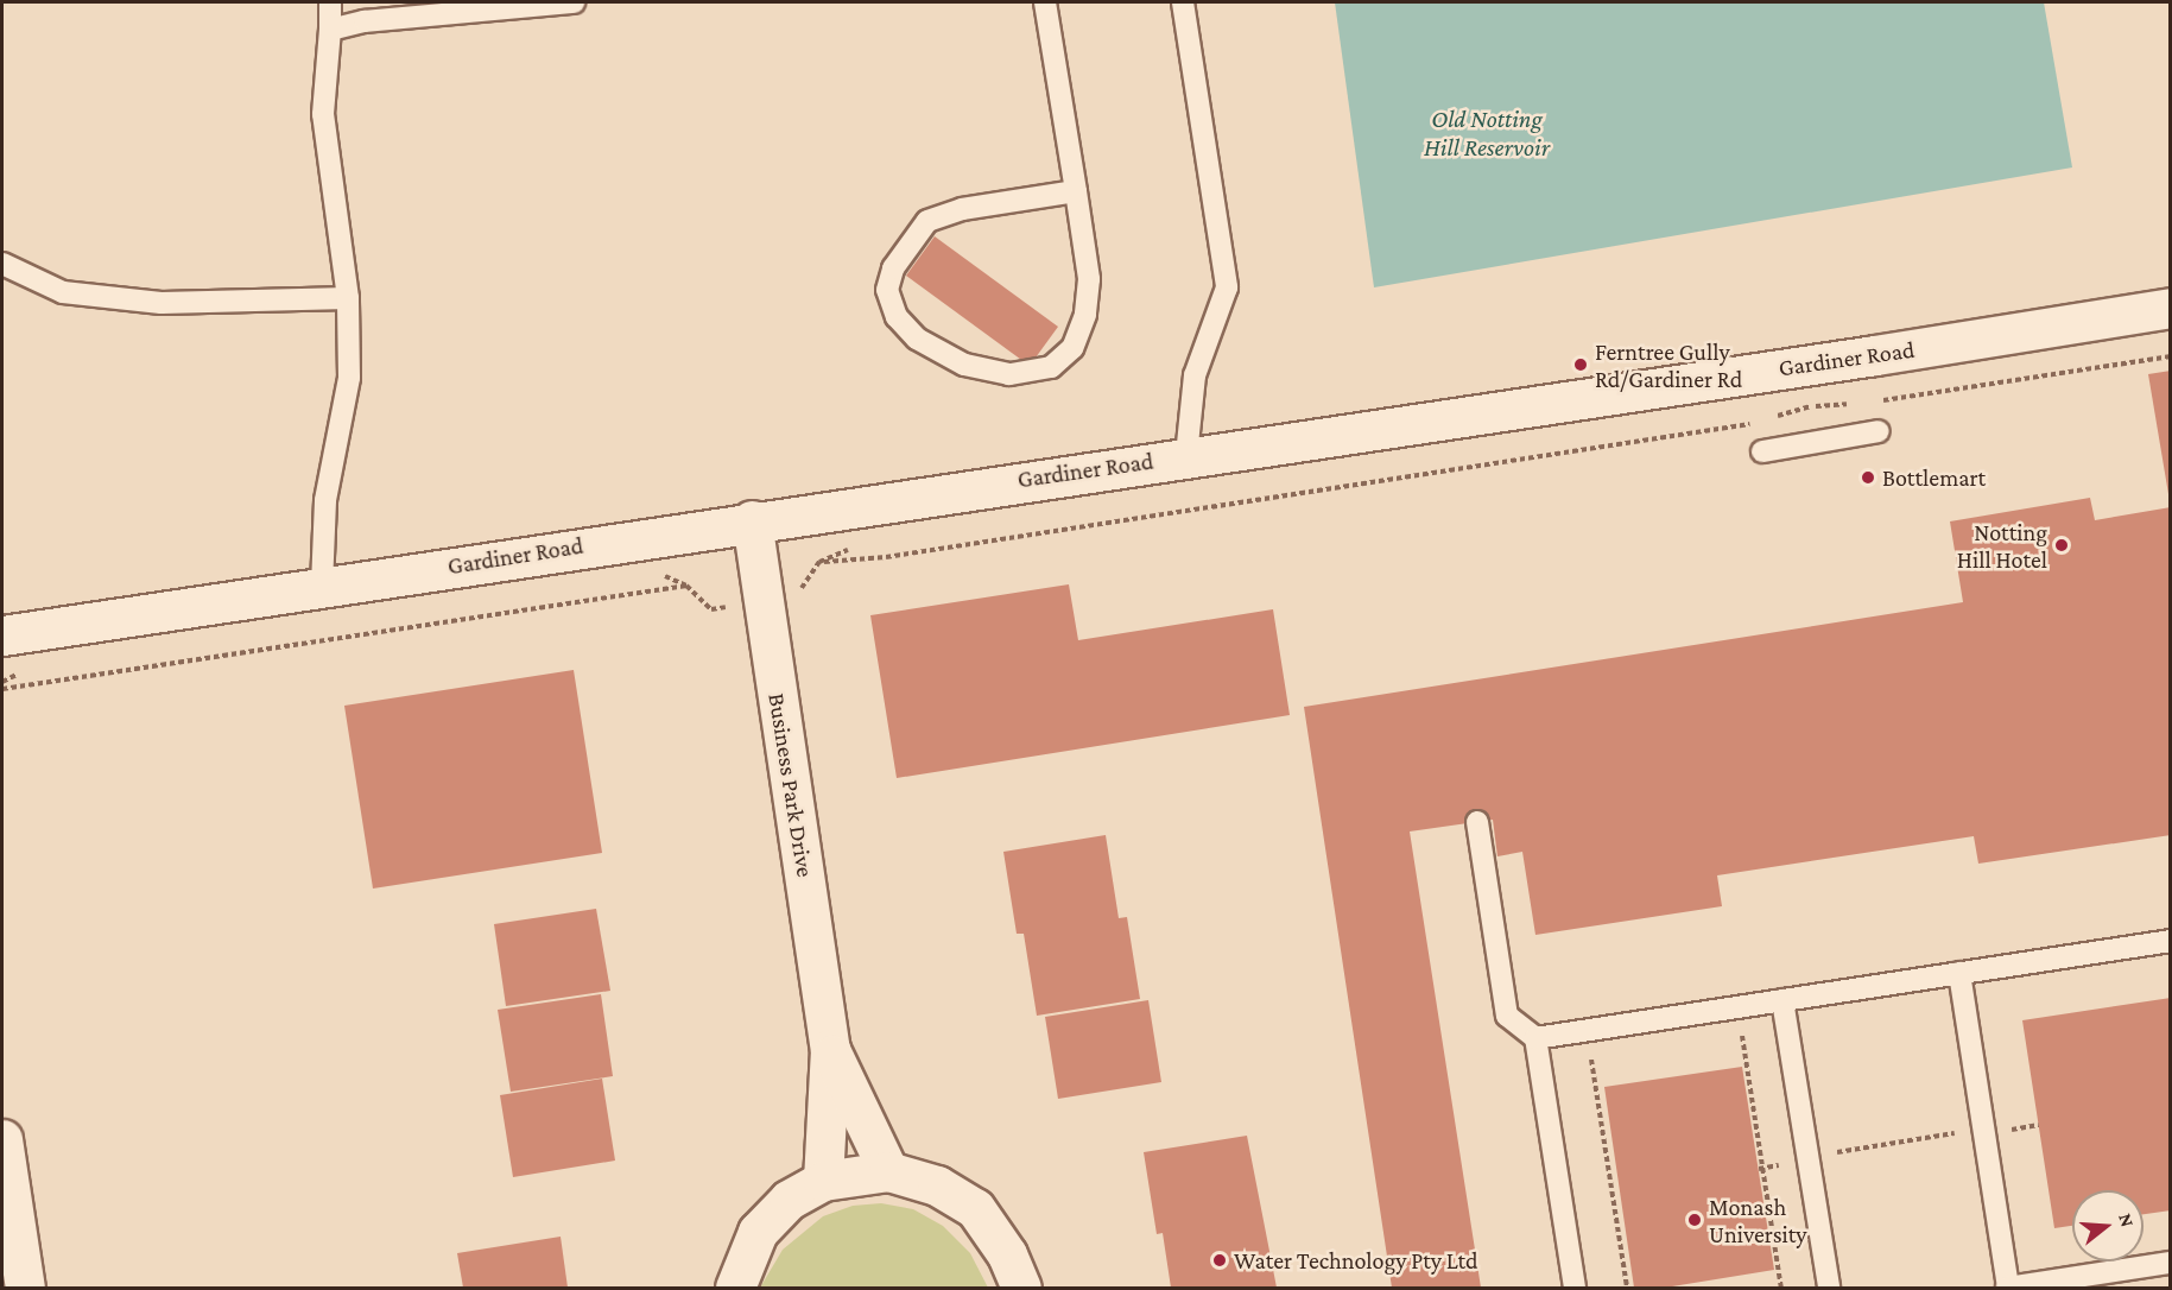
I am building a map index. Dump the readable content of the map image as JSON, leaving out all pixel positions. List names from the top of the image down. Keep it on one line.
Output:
{"streets":{"street":["Gardiner Road","Business Park Drive"]},"crossings":[["Gardiner Road","Business Park Drive"]],"water":["Old Notting Hill Reservoir"],"places":["Ferntree Gully Rd/Gardiner Rd","Bottlemart","Notting Hill Hotel","Monash University","Water Technology Pty Ltd"],"north":"right"}
